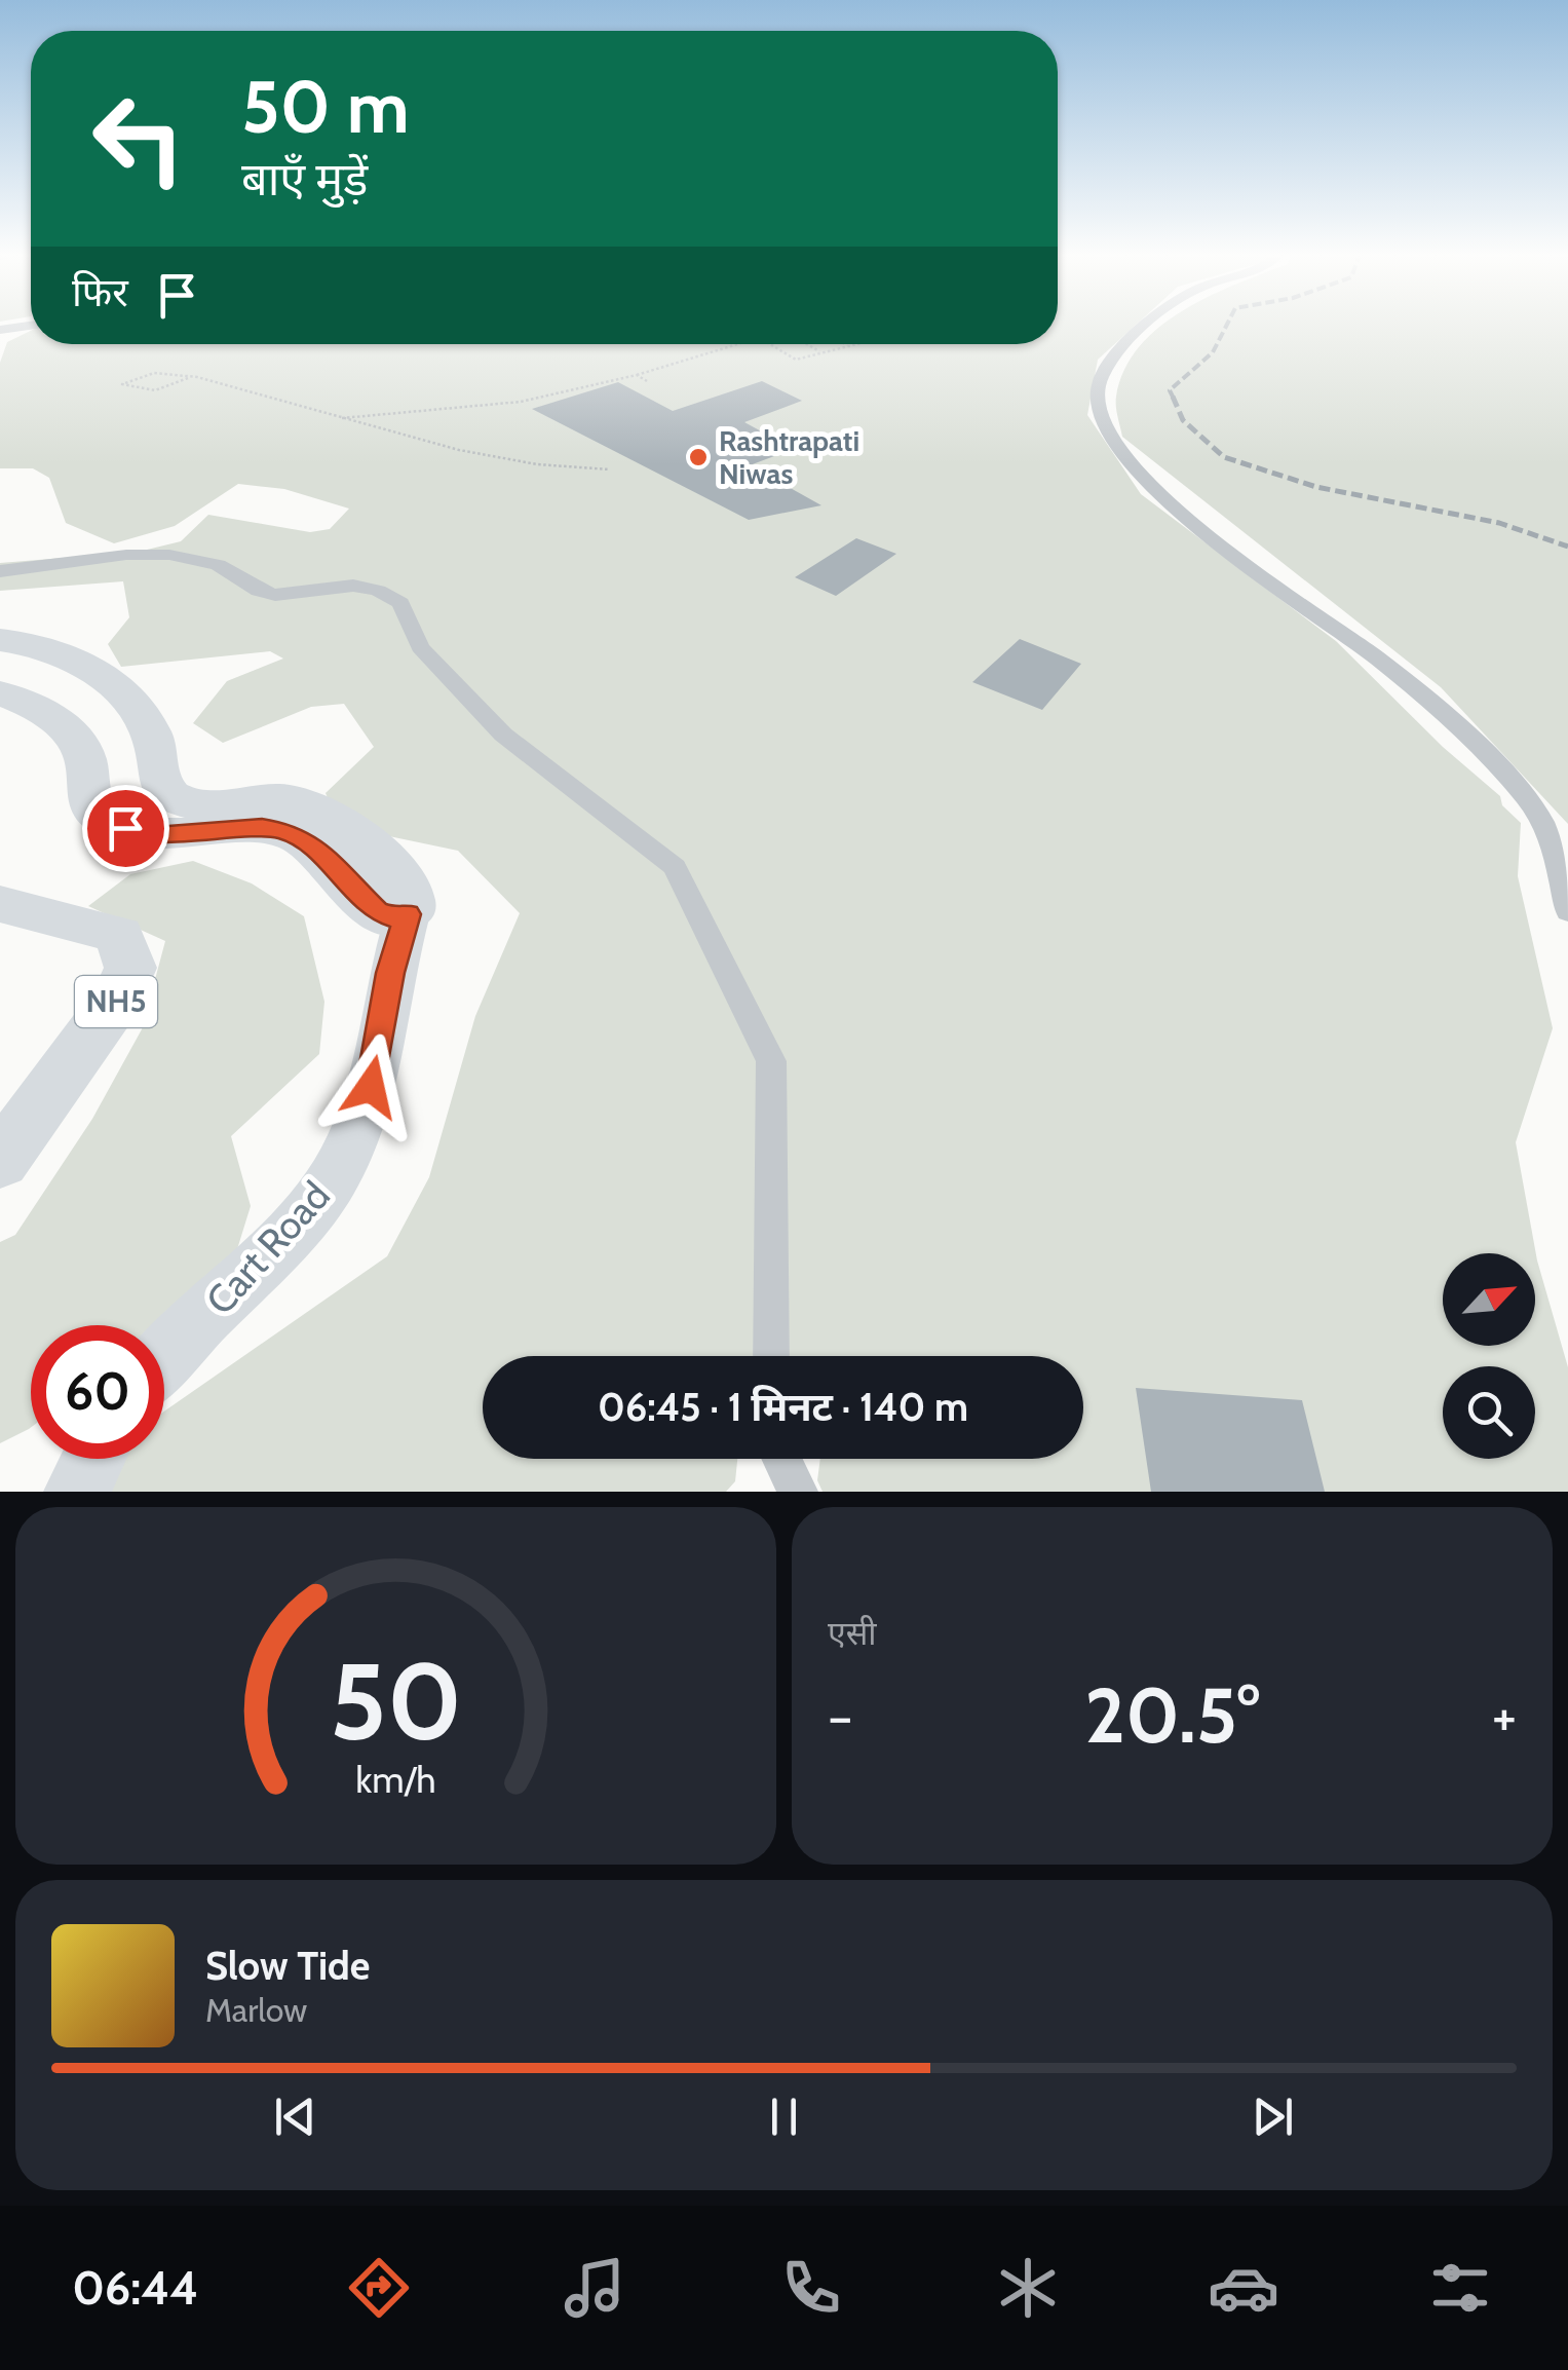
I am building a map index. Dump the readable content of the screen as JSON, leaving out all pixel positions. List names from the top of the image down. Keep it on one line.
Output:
{"streets":{"highway":["NH5"],"main road":["Cart Road"]},"places":["Rashtrapati Niwas"],"north":"top right","page":{"turn":["50 m","बाएँ मुड़ें"],"then":"फिर","limit":"60","trip":"06:45 · 1 मिनट · 140 m","tile":"एसी","heat":["−","20.5°","+"],"song":["Slow Tide","Marlow"],"tabs":"06:44","gauge":["50","km/h"]}}
